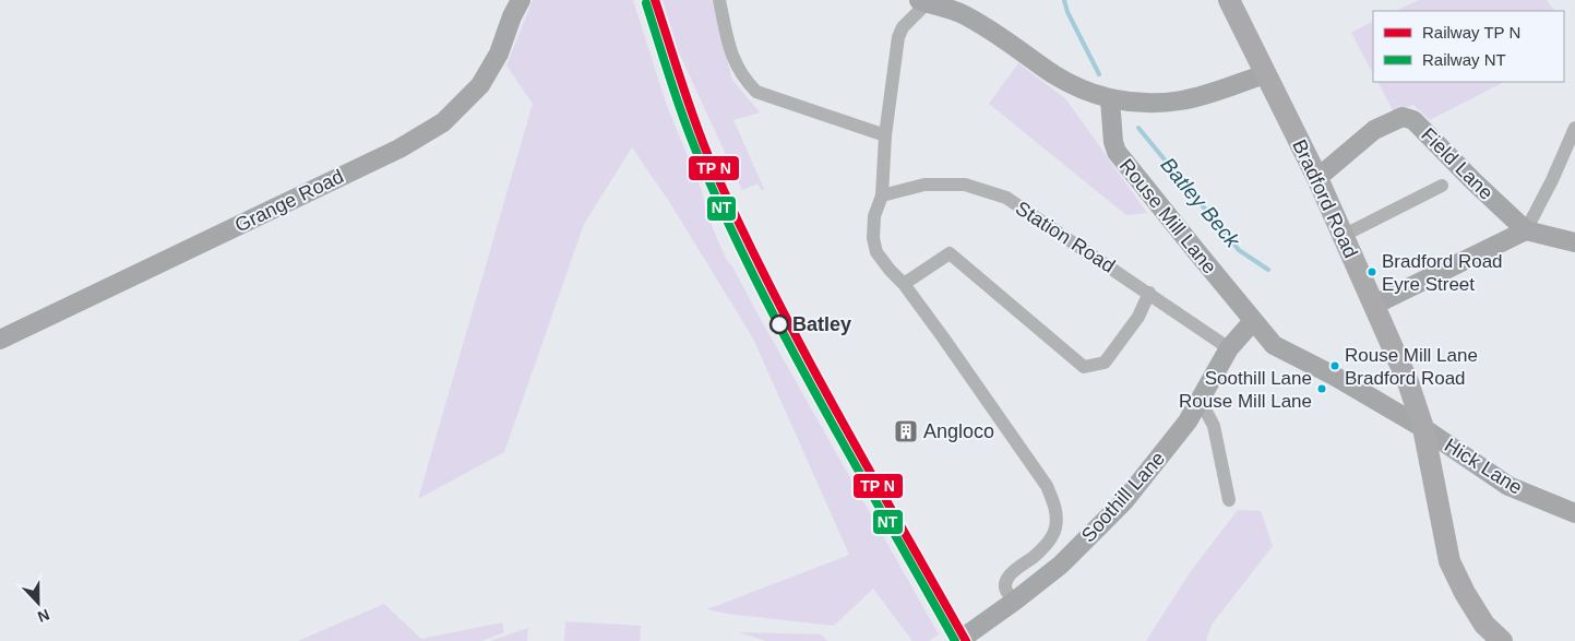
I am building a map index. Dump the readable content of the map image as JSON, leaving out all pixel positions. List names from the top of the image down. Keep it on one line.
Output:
{"streets":{"main road":["Field Lane","Bradford Road","Grange Road","Rouse Mill Lane","Hick Lane","Soothill Lane"],"street":["Station Road"]},"crossings":[["Field Lane","Bradford Road"],["Bradford Road","Hick Lane"],["Rouse Mill Lane","Soothill Lane"],["Station Road","Soothill Lane"]],"water":["Batley Beck"],"places":{"other":["Bradford Road Eyre Street","Batley","Rouse Mill Lane Bradford Road","Soothill Lane Rouse Mill Lane"],"building":["Angloco"]},"lines":["rail line NT"],"legend":["Railway TP N","Railway NT"],"north":"bottom"}
